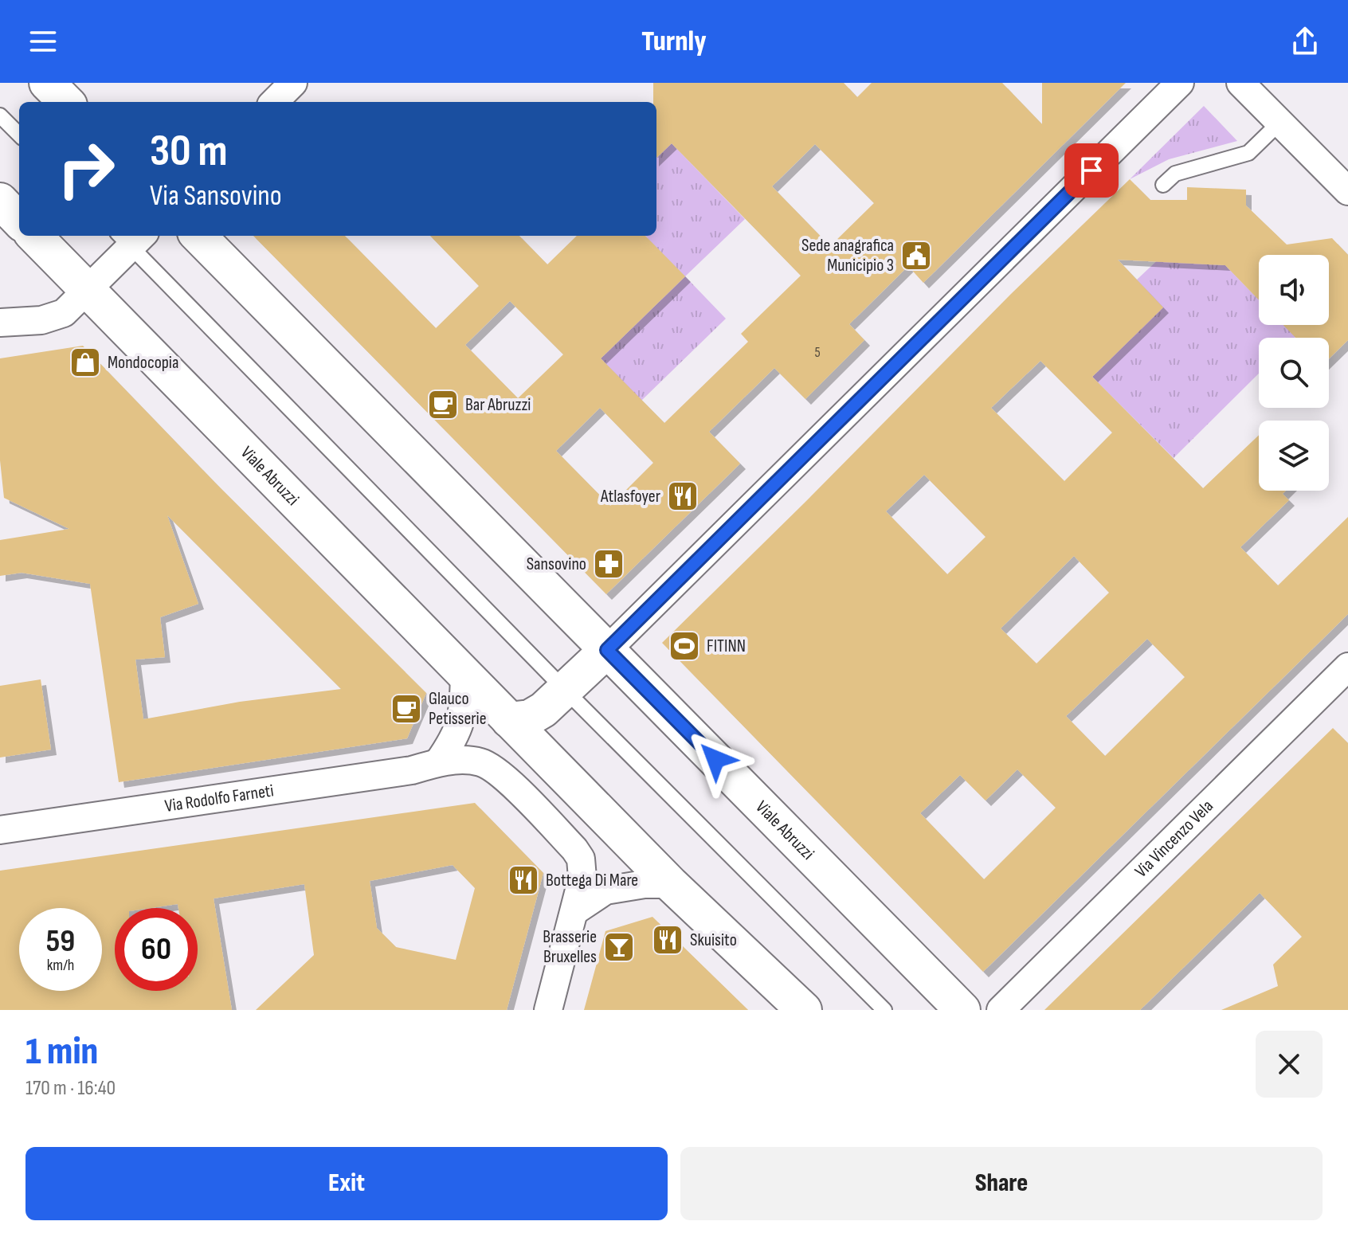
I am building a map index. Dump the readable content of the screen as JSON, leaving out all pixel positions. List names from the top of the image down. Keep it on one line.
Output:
{"streets":{"main road":["Viale Abruzzi"],"street":["Via Rodolfo Farneti","Via Vincenzo Vela"]},"places":{"public building":["Sede anagrafica Municipio 3"],"shop":["Mondocopia"],"cafe":["Bar Abruzzi","Glauco Petisserie"],"restaurant":["Atlasfoyer","Bottega Di Mare","Skuisito"],"pharmacy":["Sansovino"],"sports":["FITINN"],"bar":["Brasserie Bruxelles"]},"house_numbers":["5"],"page":{"header":"Turnly","turn":["30 m","Via Sansovino"],"speed":"59 km/h","limit":"60","heading":["1 min","170 m · 16:40"],"buttons":["Exit","Share"]}}
